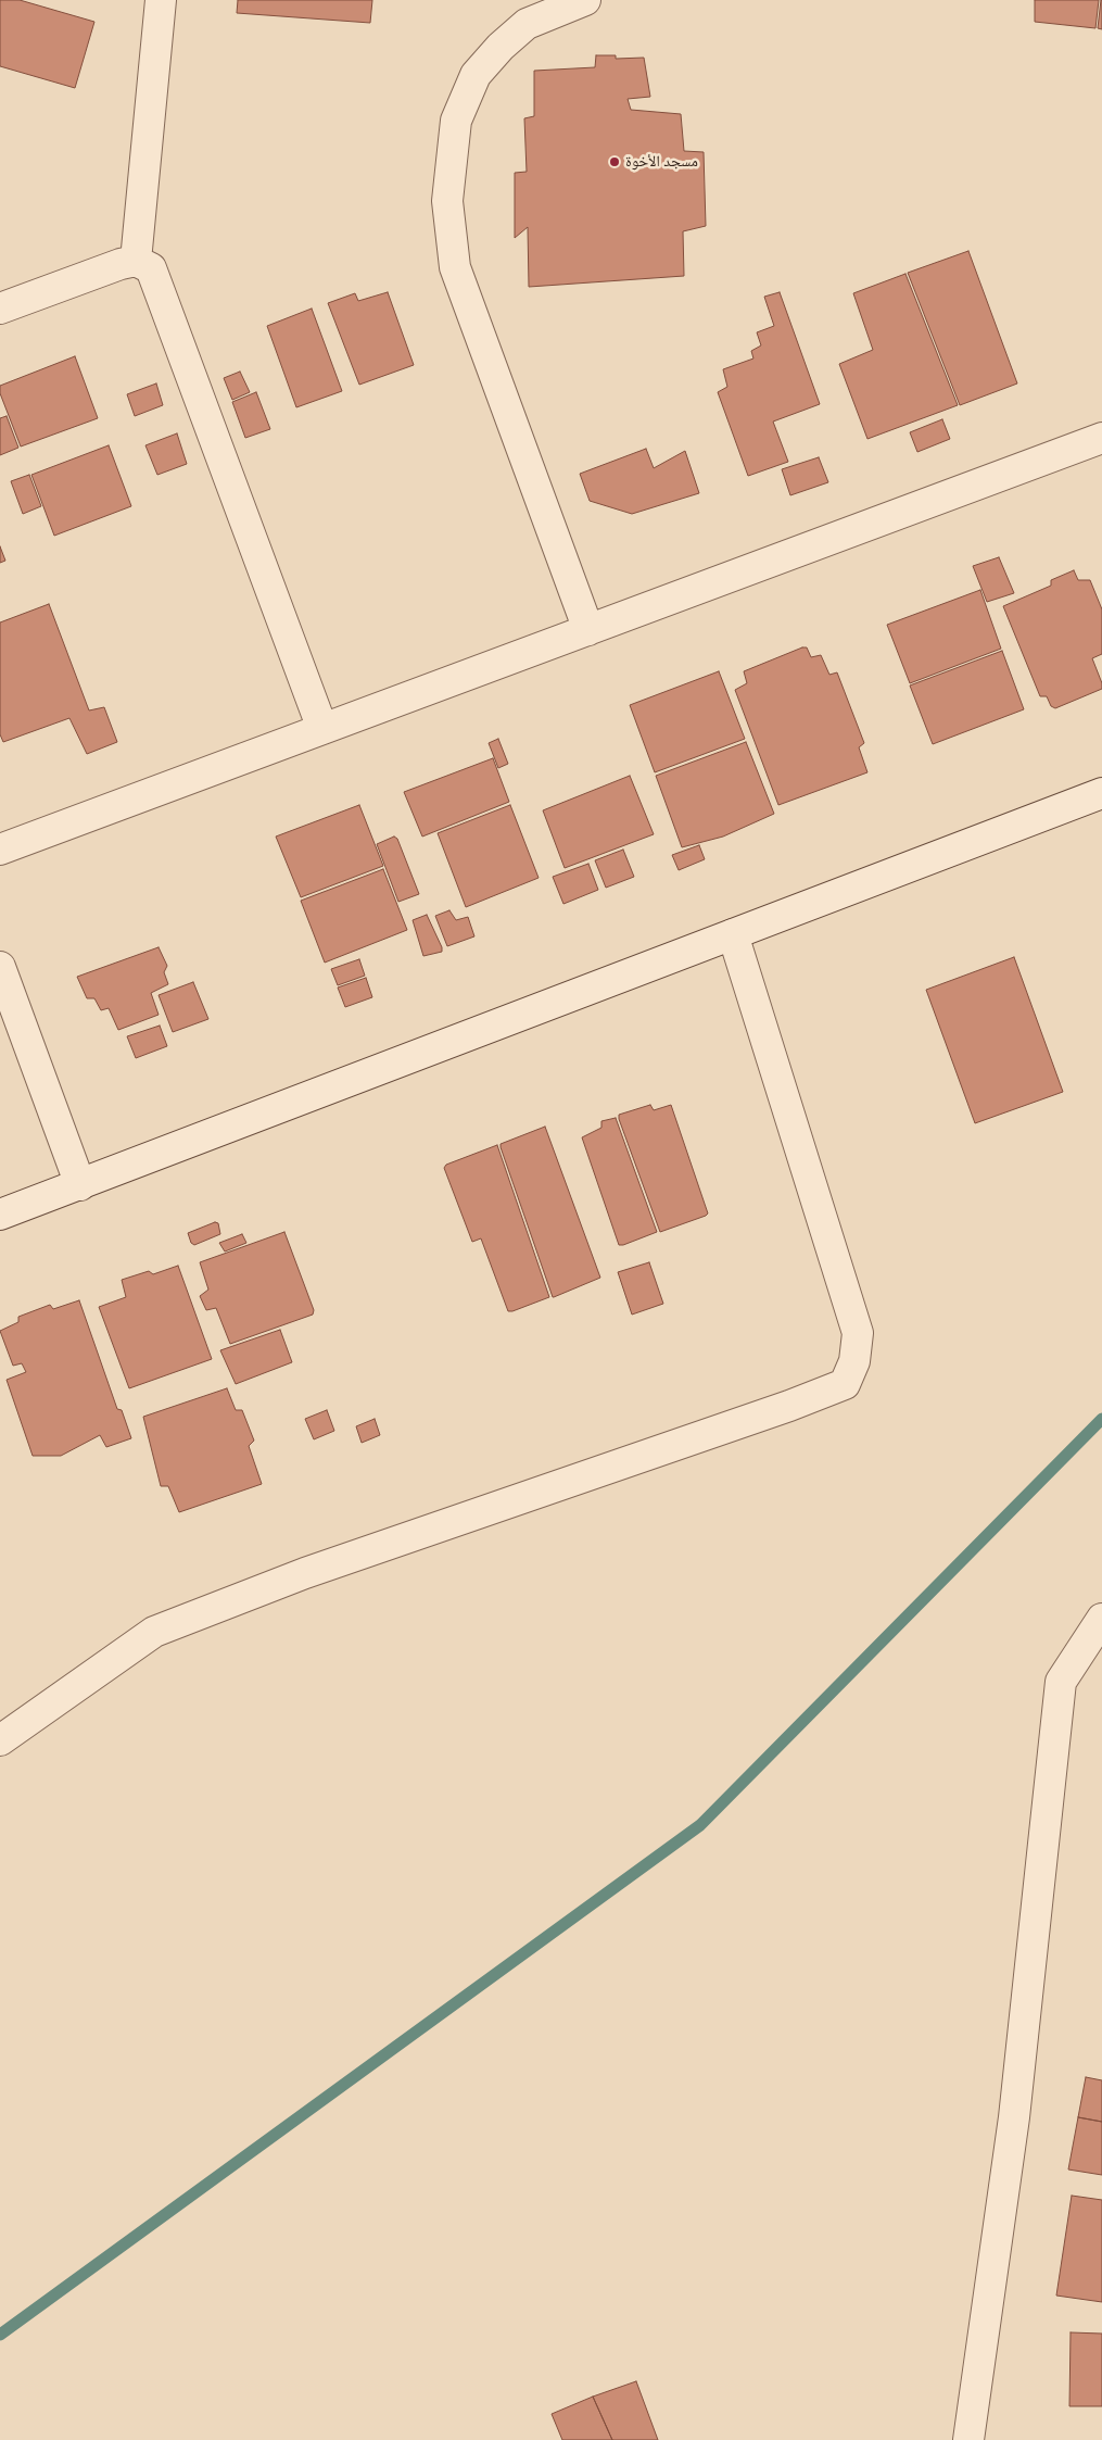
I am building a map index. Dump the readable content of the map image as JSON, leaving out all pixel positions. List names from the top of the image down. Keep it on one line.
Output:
{"places":["مسجد الأخوة"]}
